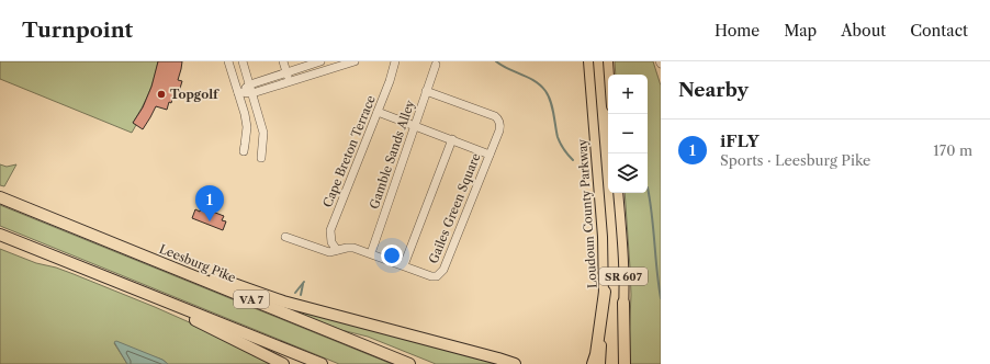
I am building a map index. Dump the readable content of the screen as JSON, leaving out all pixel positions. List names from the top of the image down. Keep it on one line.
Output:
{"streets":{"highway":["Leesburg Pike","VA 7"],"main road":["Loudoun County Parkway","SR 607"],"street":["Cape Breton Terrace","Gamble Sands Alley","Gailes Green Square"]},"crossings":[["Cape Breton Terrace","Gailes Green Square"],["Gamble Sands Alley","Gailes Green Square"]],"places":["Topgolf"],"page":{"header":"Turnpoint","nav":["Home","Map","About","Contact"],"heading":"Nearby","map_buttons":["+","−"],"list":[{"mark":"1","name":"iFLY","note":"Sports · Leesburg Pike","value":"170 m"}],"pins":"1"}}
